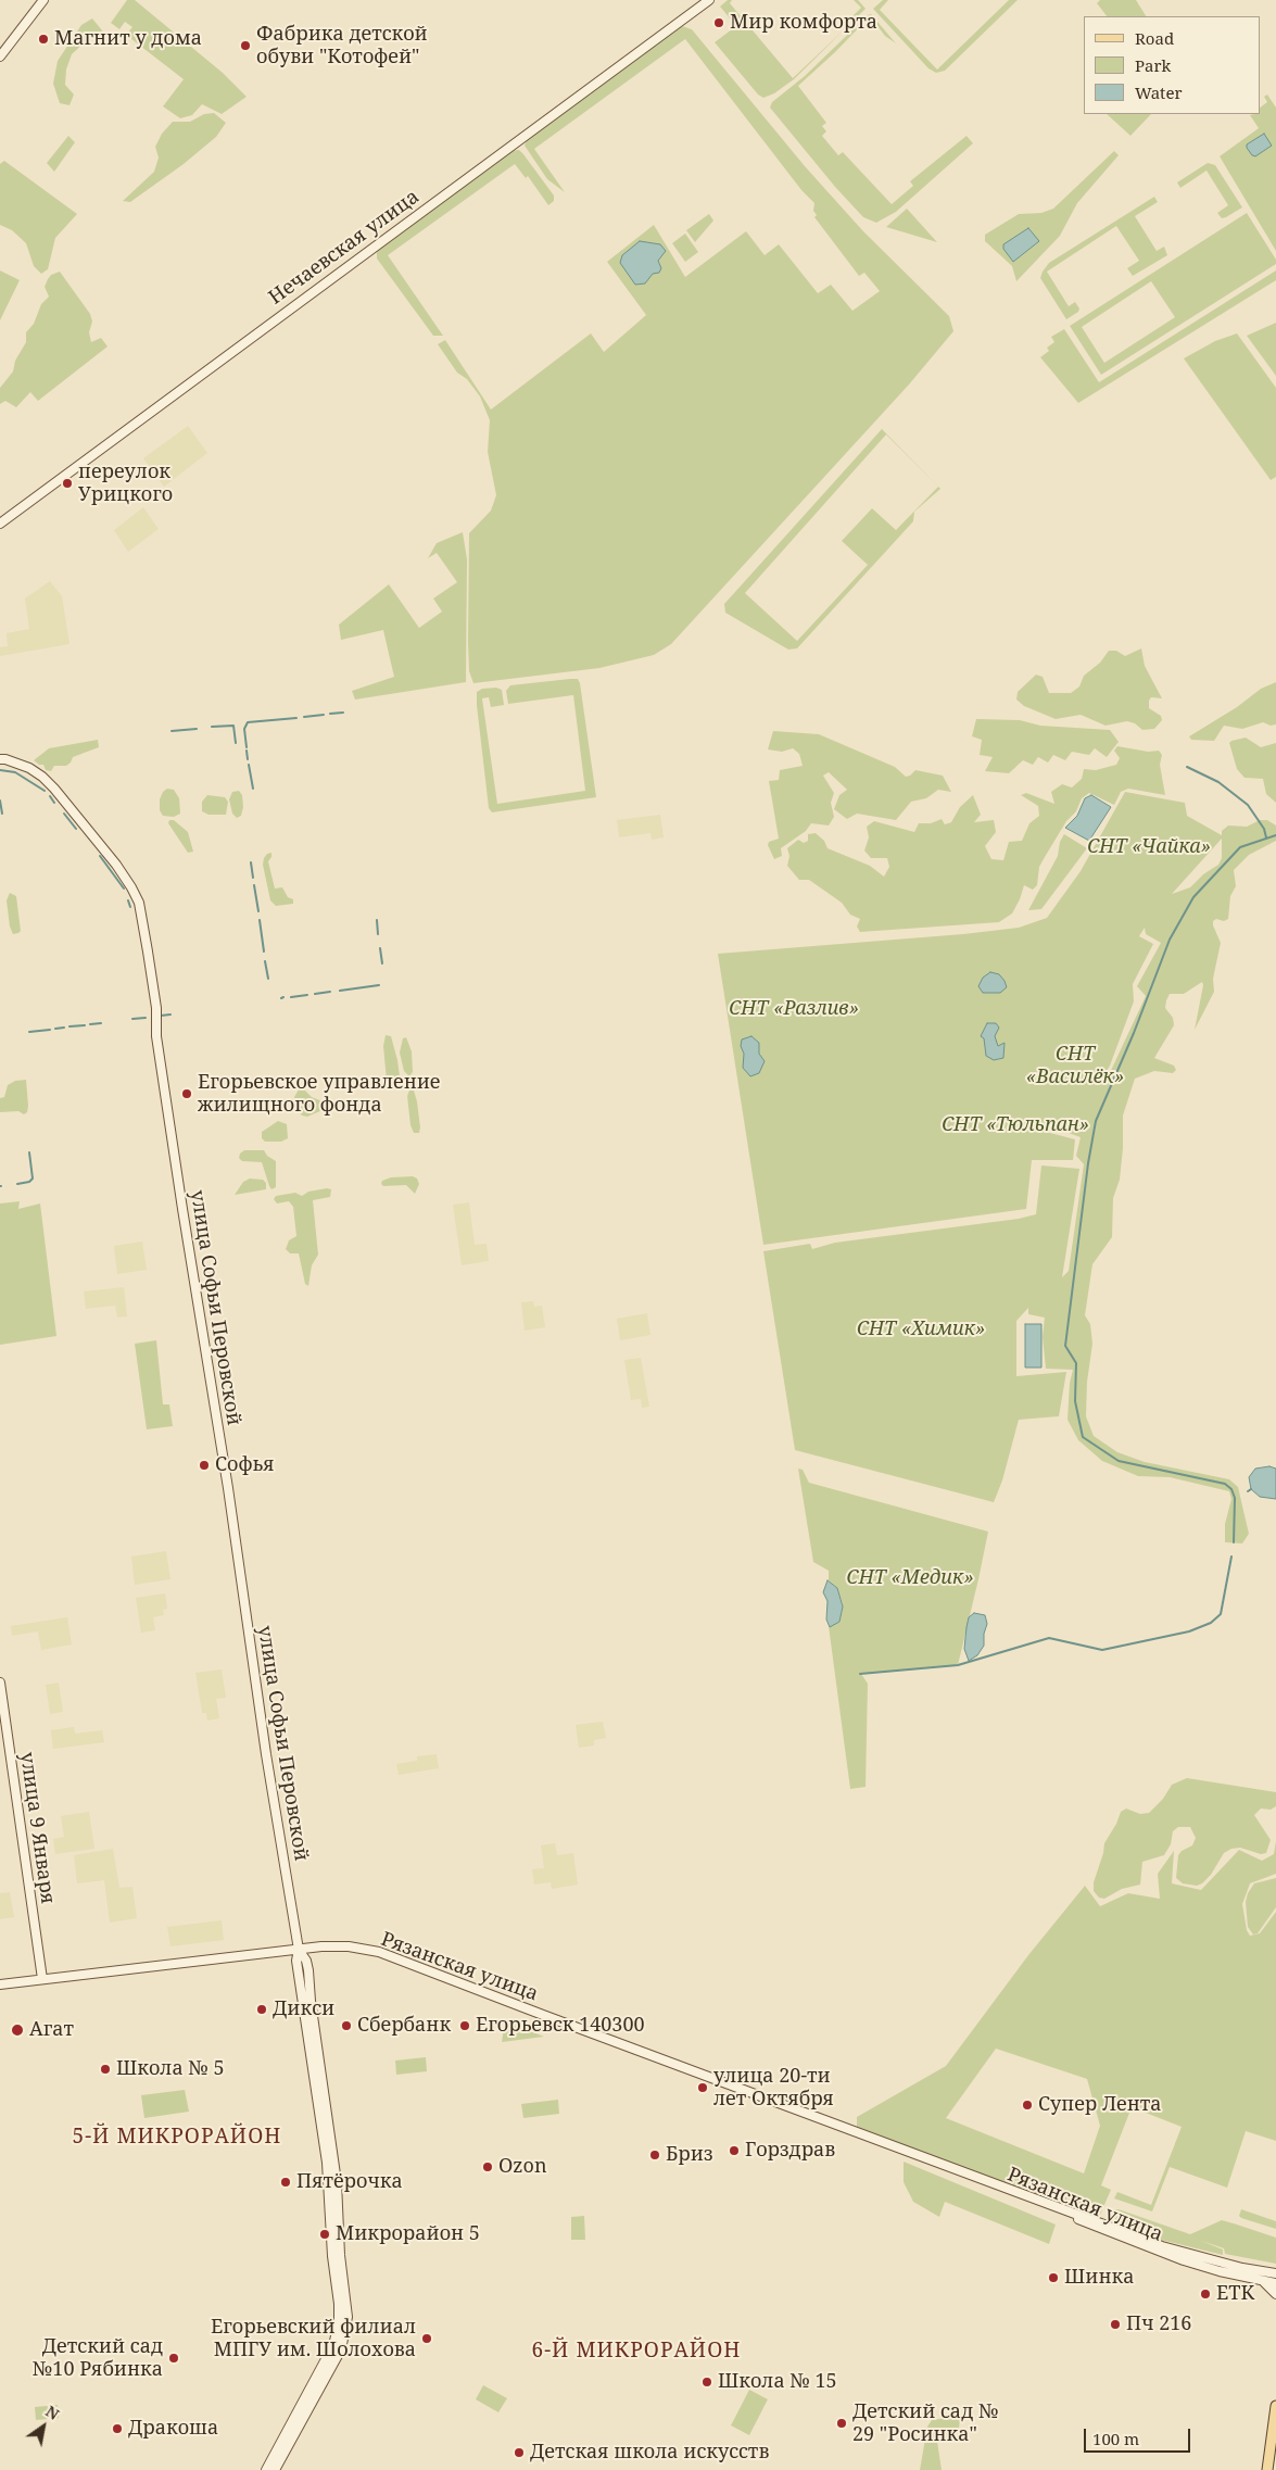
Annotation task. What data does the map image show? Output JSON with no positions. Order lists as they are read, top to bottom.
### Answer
{
  "streets": {
    "street": [
      "Нечаевская улица",
      "улица Софьи Перовской",
      "улица 9 Января",
      "Рязанская улица"
    ]
  },
  "crossings": [
    ["улица Софьи Перовской", "Рязанская улица"],
    ["улица 9 Января", "Рязанская улица"]
  ],
  "districts": ["5-Й МИКРОРАЙОН", "6-Й МИКРОРАЙОН"],
  "parks": [
    "СНТ «Чайка»",
    "СНТ «Разлив»",
    "СНТ «Василёк»",
    "СНТ «Тюльпан»",
    "СНТ «Химик»",
    "СНТ «Медик»"
  ],
  "places": [
    "Мир комфорта",
    "Магнит у дома",
    "Фабрика детской обуви \"Котофей\"",
    "переулок Урицкого",
    "Егорьевское управление жилищного фонда",
    "Софья",
    "Дикси",
    "Сбербанк",
    "Егорьевск 140300",
    "Агат",
    "Школа № 5",
    "улица 20-ти лет Октября",
    "Супер Лента",
    "Горздрав",
    "Бриз",
    "Ozon",
    "Пятёрочка",
    "Микрорайон 5",
    "Шинка",
    "ЕТК",
    "Пч 216",
    "Егорьевский филиал МПГУ им. Шолохова",
    "Детский сад №10 Рябинка",
    "Школа № 15",
    "Детский сад № 29 \"Росинка\"",
    "Дракоша",
    "Детская школа искусств"
  ],
  "legend": ["Road", "Park", "Water"],
  "scale_bar": "100 m",
  "north": "top right"
}
